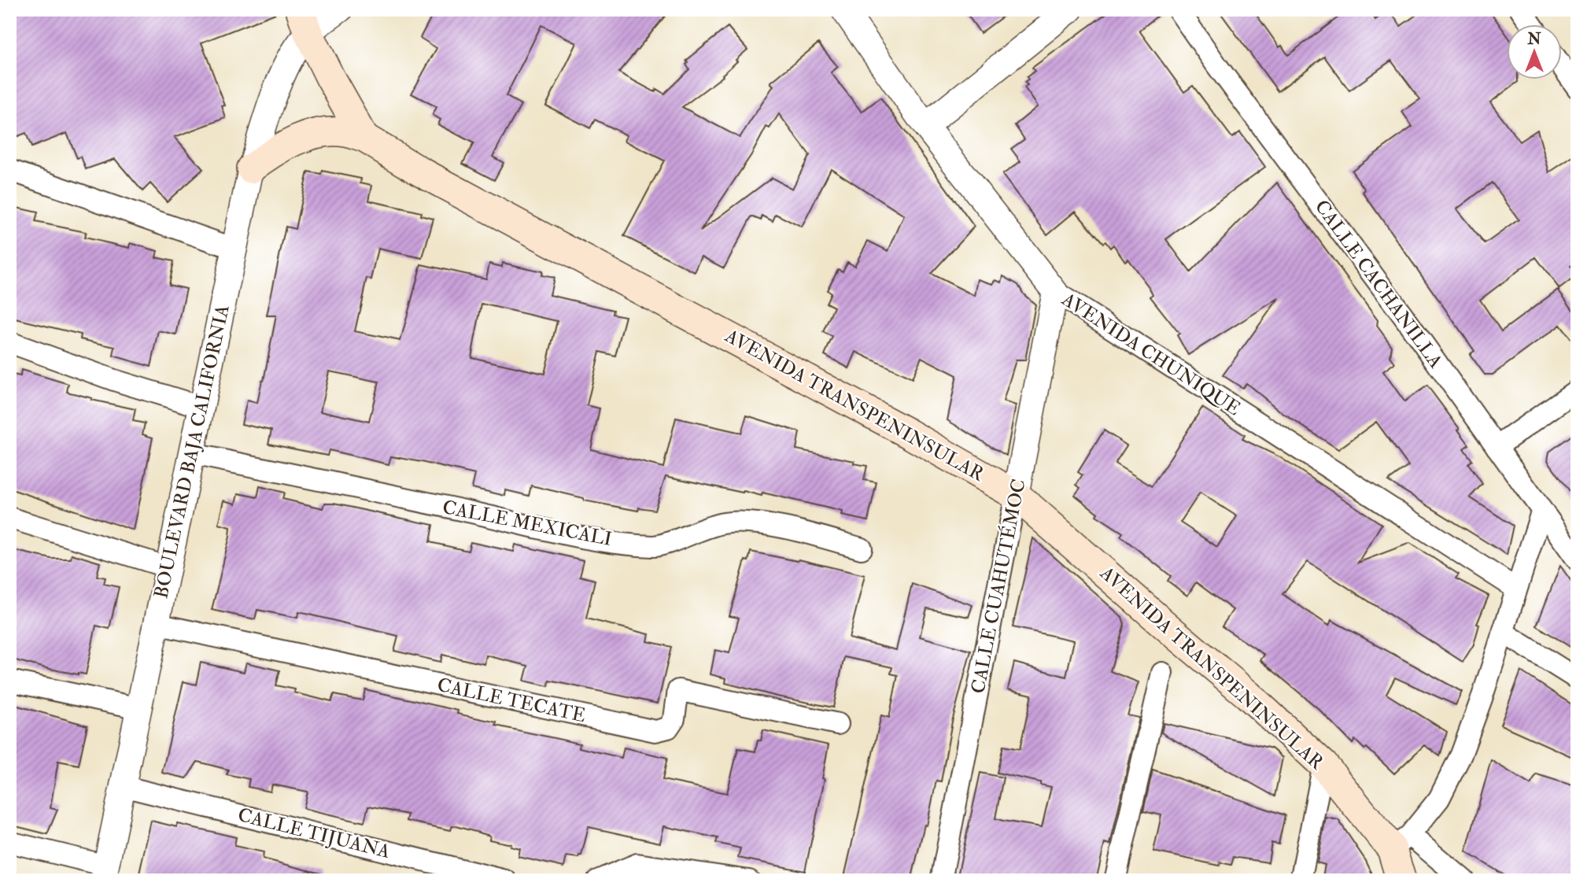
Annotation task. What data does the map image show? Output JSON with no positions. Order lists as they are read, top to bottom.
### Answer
{
  "streets": {
    "main road": ["AVENIDA TRANSPENINSULAR"],
    "street": [
      "CALLE CACHANILLA",
      "AVENIDA CHUNIQUE",
      "BOULEVARD BAJA CALIFORNIA",
      "CALLE MEXICALI",
      "CALLE CUAHUTÉMOC",
      "CALLE TECATE",
      "CALLE TIJUANA"
    ]
  },
  "crossings": [
    ["AVENIDA CHUNIQUE", "CALLE CUAHUTÉMOC"],
    ["AVENIDA TRANSPENINSULAR", "CALLE CUAHUTÉMOC"],
    ["BOULEVARD BAJA CALIFORNIA", "CALLE MEXICALI"],
    ["BOULEVARD BAJA CALIFORNIA", "CALLE TECATE"],
    ["BOULEVARD BAJA CALIFORNIA", "CALLE TIJUANA"]
  ],
  "north": "top"
}
